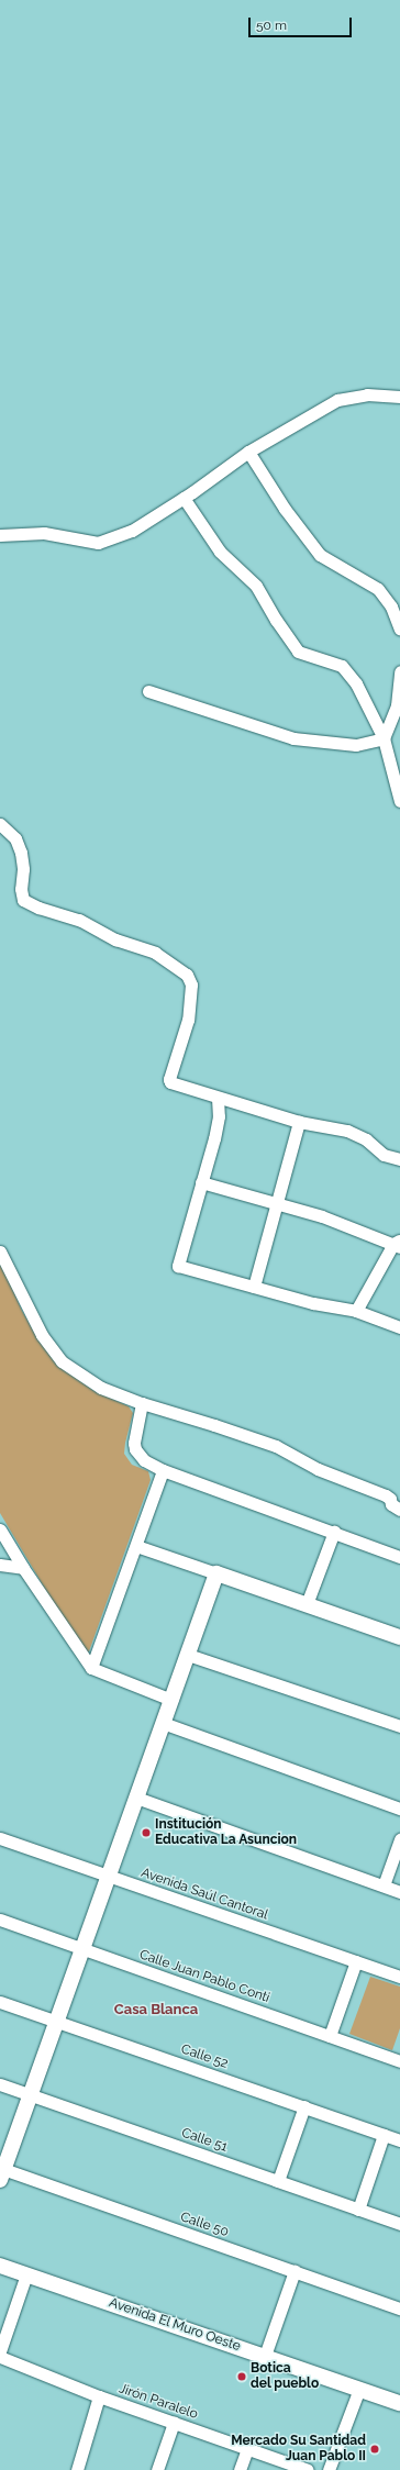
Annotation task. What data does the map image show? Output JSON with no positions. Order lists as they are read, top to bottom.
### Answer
{
  "streets": {
    "street": [
      "Avenida Saúl Cantoral",
      "Calle Juan Pablo Conti",
      "Calle 52",
      "Calle 51",
      "Calle 50",
      "Avenida El Muro Oeste",
      "Jirón Paralelo"
    ]
  },
  "districts": ["Casa Blanca"],
  "places": ["Institución Educativa La Asuncion", "Botica del pueblo", "Mercado Su Santidad Juan Pablo II"],
  "scale_bar": "50 m"
}
